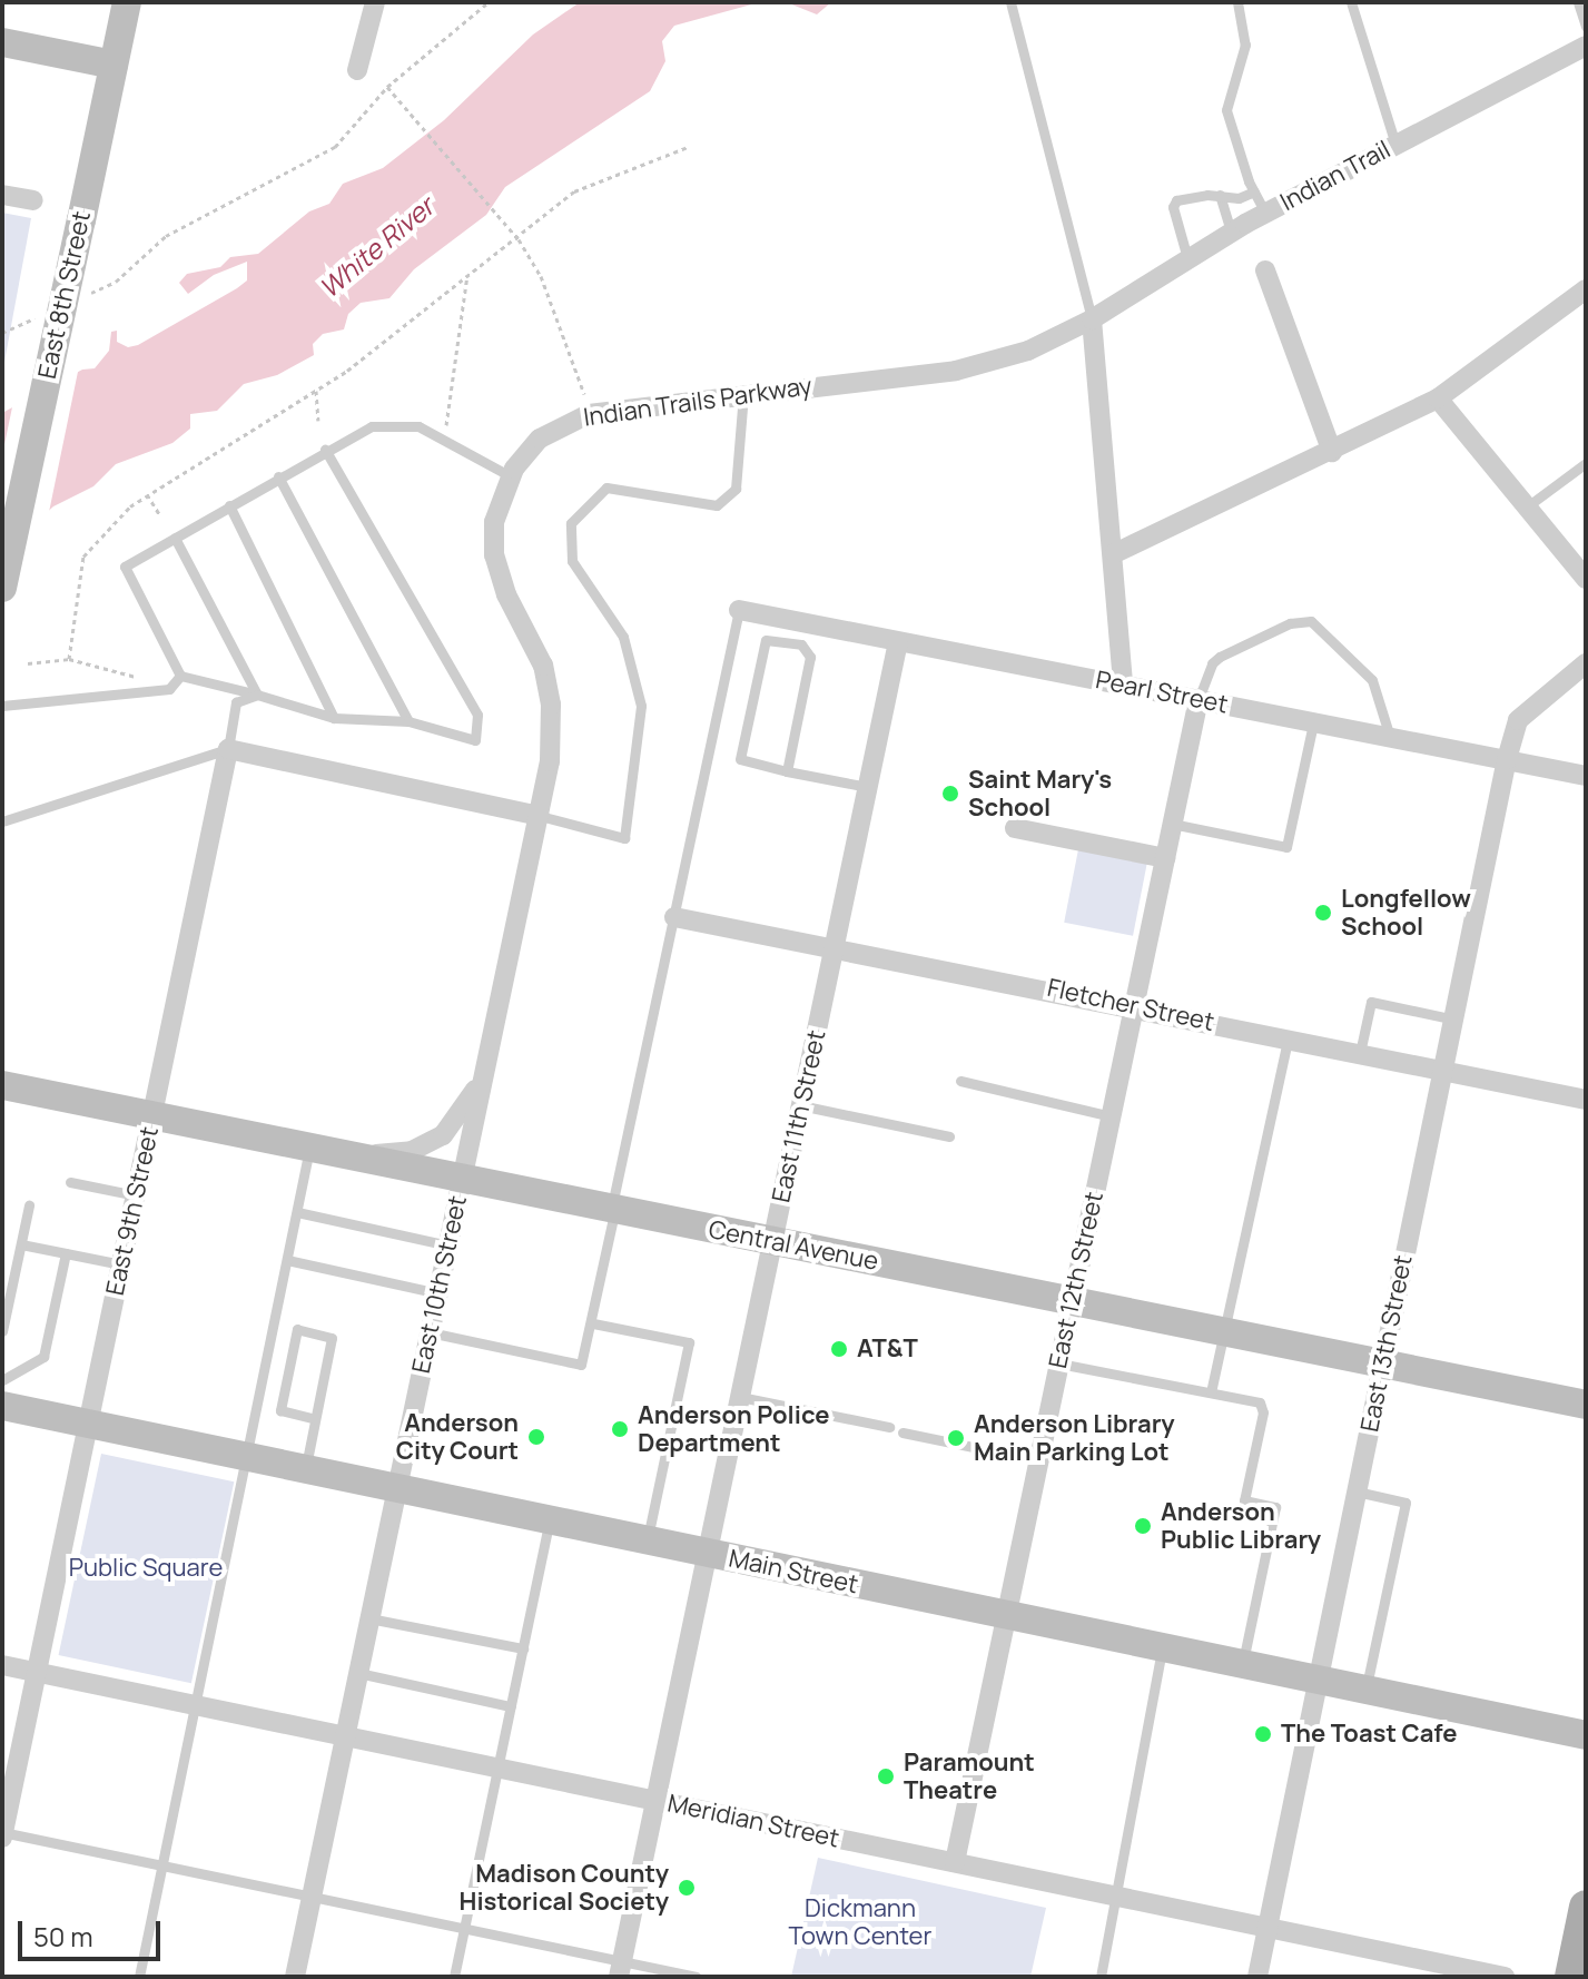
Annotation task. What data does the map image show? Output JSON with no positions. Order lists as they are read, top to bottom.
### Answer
{
  "streets": {
    "street": [
      "Indian Trail",
      "East 8th Street",
      "Indian Trails Parkway",
      "Pearl Street",
      "Fletcher Street",
      "East 11th Street",
      "East 9th Street",
      "Central Avenue",
      "East 12th Street",
      "East 10th Street",
      "East 13th Street",
      "Main Street",
      "Meridian Street"
    ]
  },
  "crossings": [
    ["Indian Trail", "Indian Trails Parkway"],
    ["Indian Trails Parkway", "East 10th Street"],
    ["Pearl Street", "East 11th Street"],
    ["Pearl Street", "East 12th Street"],
    ["Pearl Street", "East 13th Street"],
    ["Fletcher Street", "East 11th Street"],
    ["Fletcher Street", "East 12th Street"],
    ["Fletcher Street", "East 13th Street"],
    ["East 11th Street", "Central Avenue"],
    ["East 11th Street", "Main Street"],
    ["East 11th Street", "Meridian Street"],
    ["East 9th Street", "Central Avenue"],
    ["East 9th Street", "Main Street"],
    ["East 9th Street", "Meridian Street"],
    ["Central Avenue", "East 12th Street"],
    ["Central Avenue", "East 10th Street"],
    ["Central Avenue", "East 13th Street"],
    ["East 12th Street", "Main Street"],
    ["East 12th Street", "Meridian Street"],
    ["East 10th Street", "Main Street"],
    ["East 10th Street", "Meridian Street"],
    ["East 13th Street", "Main Street"],
    ["East 13th Street", "Meridian Street"]
  ],
  "water": ["White River"],
  "parks": ["Public Square", "Dickmann Town Center"],
  "places": [
    "Saint Mary's School",
    "Longfellow School",
    "AT&T",
    "Anderson Police Department",
    "Anderson City Court",
    "Anderson Library Main Parking Lot",
    "Anderson Public Library",
    "The Toast Cafe",
    "Paramount Theatre",
    "Madison County Historical Society"
  ],
  "scale_bar": "50 m"
}
